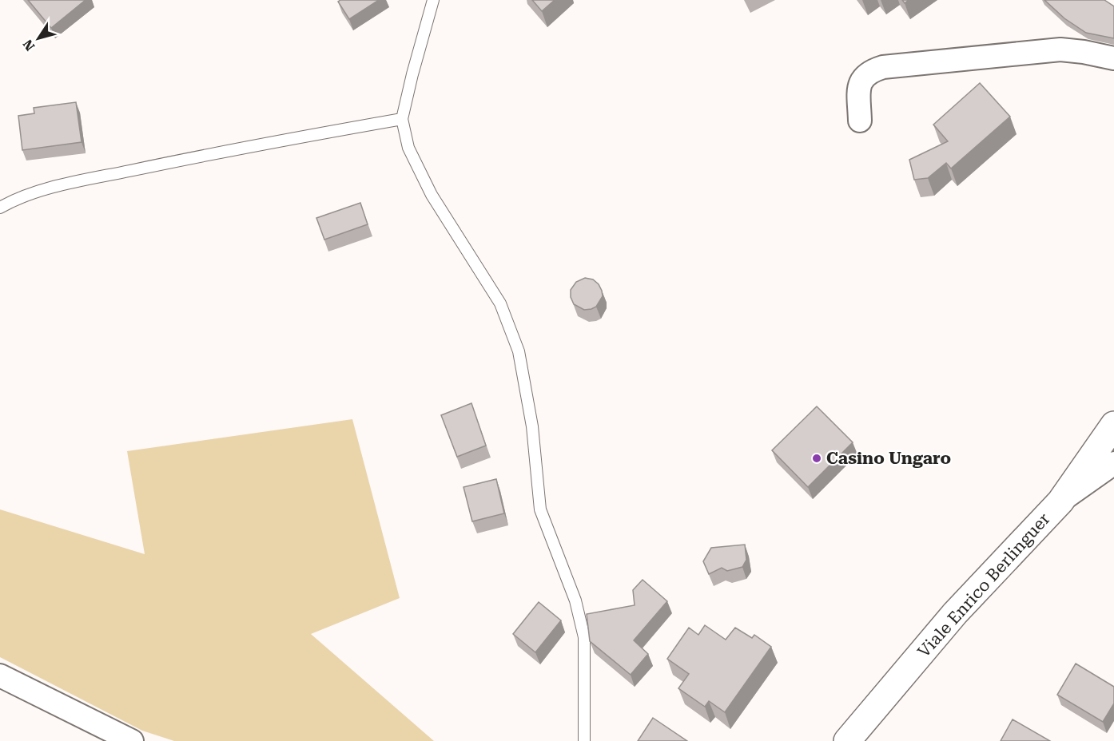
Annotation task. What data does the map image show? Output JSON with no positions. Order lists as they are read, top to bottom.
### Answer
{
  "streets": {
    "main road": ["Viale Enrico Berlinguer"]
  },
  "places": ["Casino Ungaro"],
  "north": "bottom left"
}
